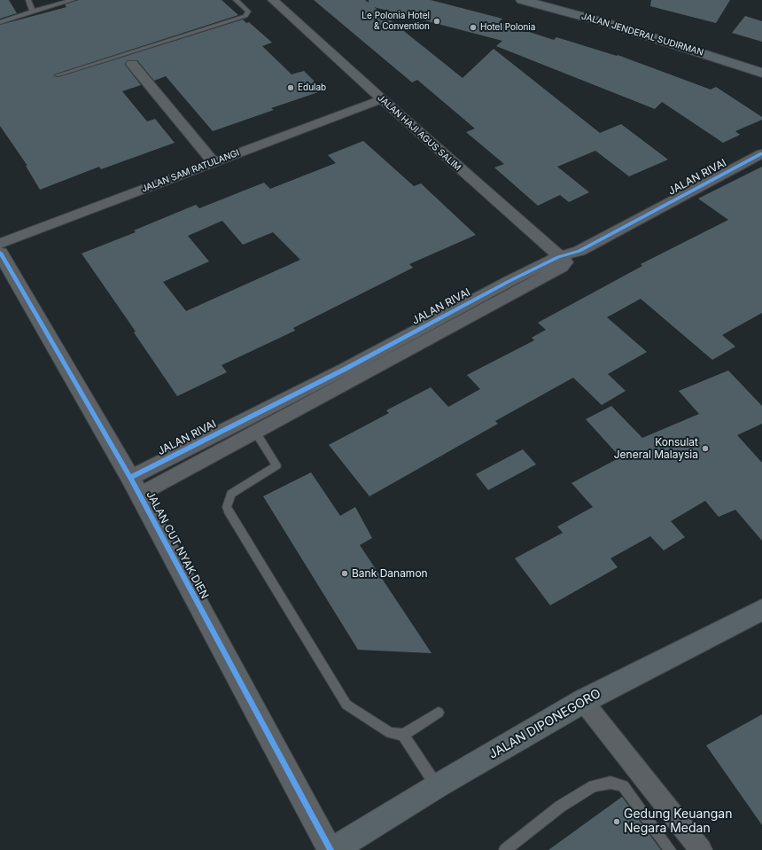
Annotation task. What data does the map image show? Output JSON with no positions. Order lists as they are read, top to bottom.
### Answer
{
  "streets": {
    "main road": ["JALAN JENDERAL SUDIRMAN", "JALAN DIPONEGORO"],
    "street": [
      "JALAN HAJI AGUS SALIM",
      "JALAN SAM RATULANGI",
      "JALAN RIVAI",
      "JALAN CUT NYAK DIEN"
    ]
  },
  "crossings": [
    ["JALAN HAJI AGUS SALIM", "JALAN SAM RATULANGI"],
    ["JALAN HAJI AGUS SALIM", "JALAN RIVAI"],
    ["JALAN RIVAI", "JALAN CUT NYAK DIEN"]
  ],
  "places": [
    "Le Polonia Hotel & Convention",
    "Hotel Polonia",
    "Edulab",
    "Konsulat Jeneral Malaysia",
    "Bank Danamon",
    "Gedung Keuangan Negara Medan"
  ]
}
